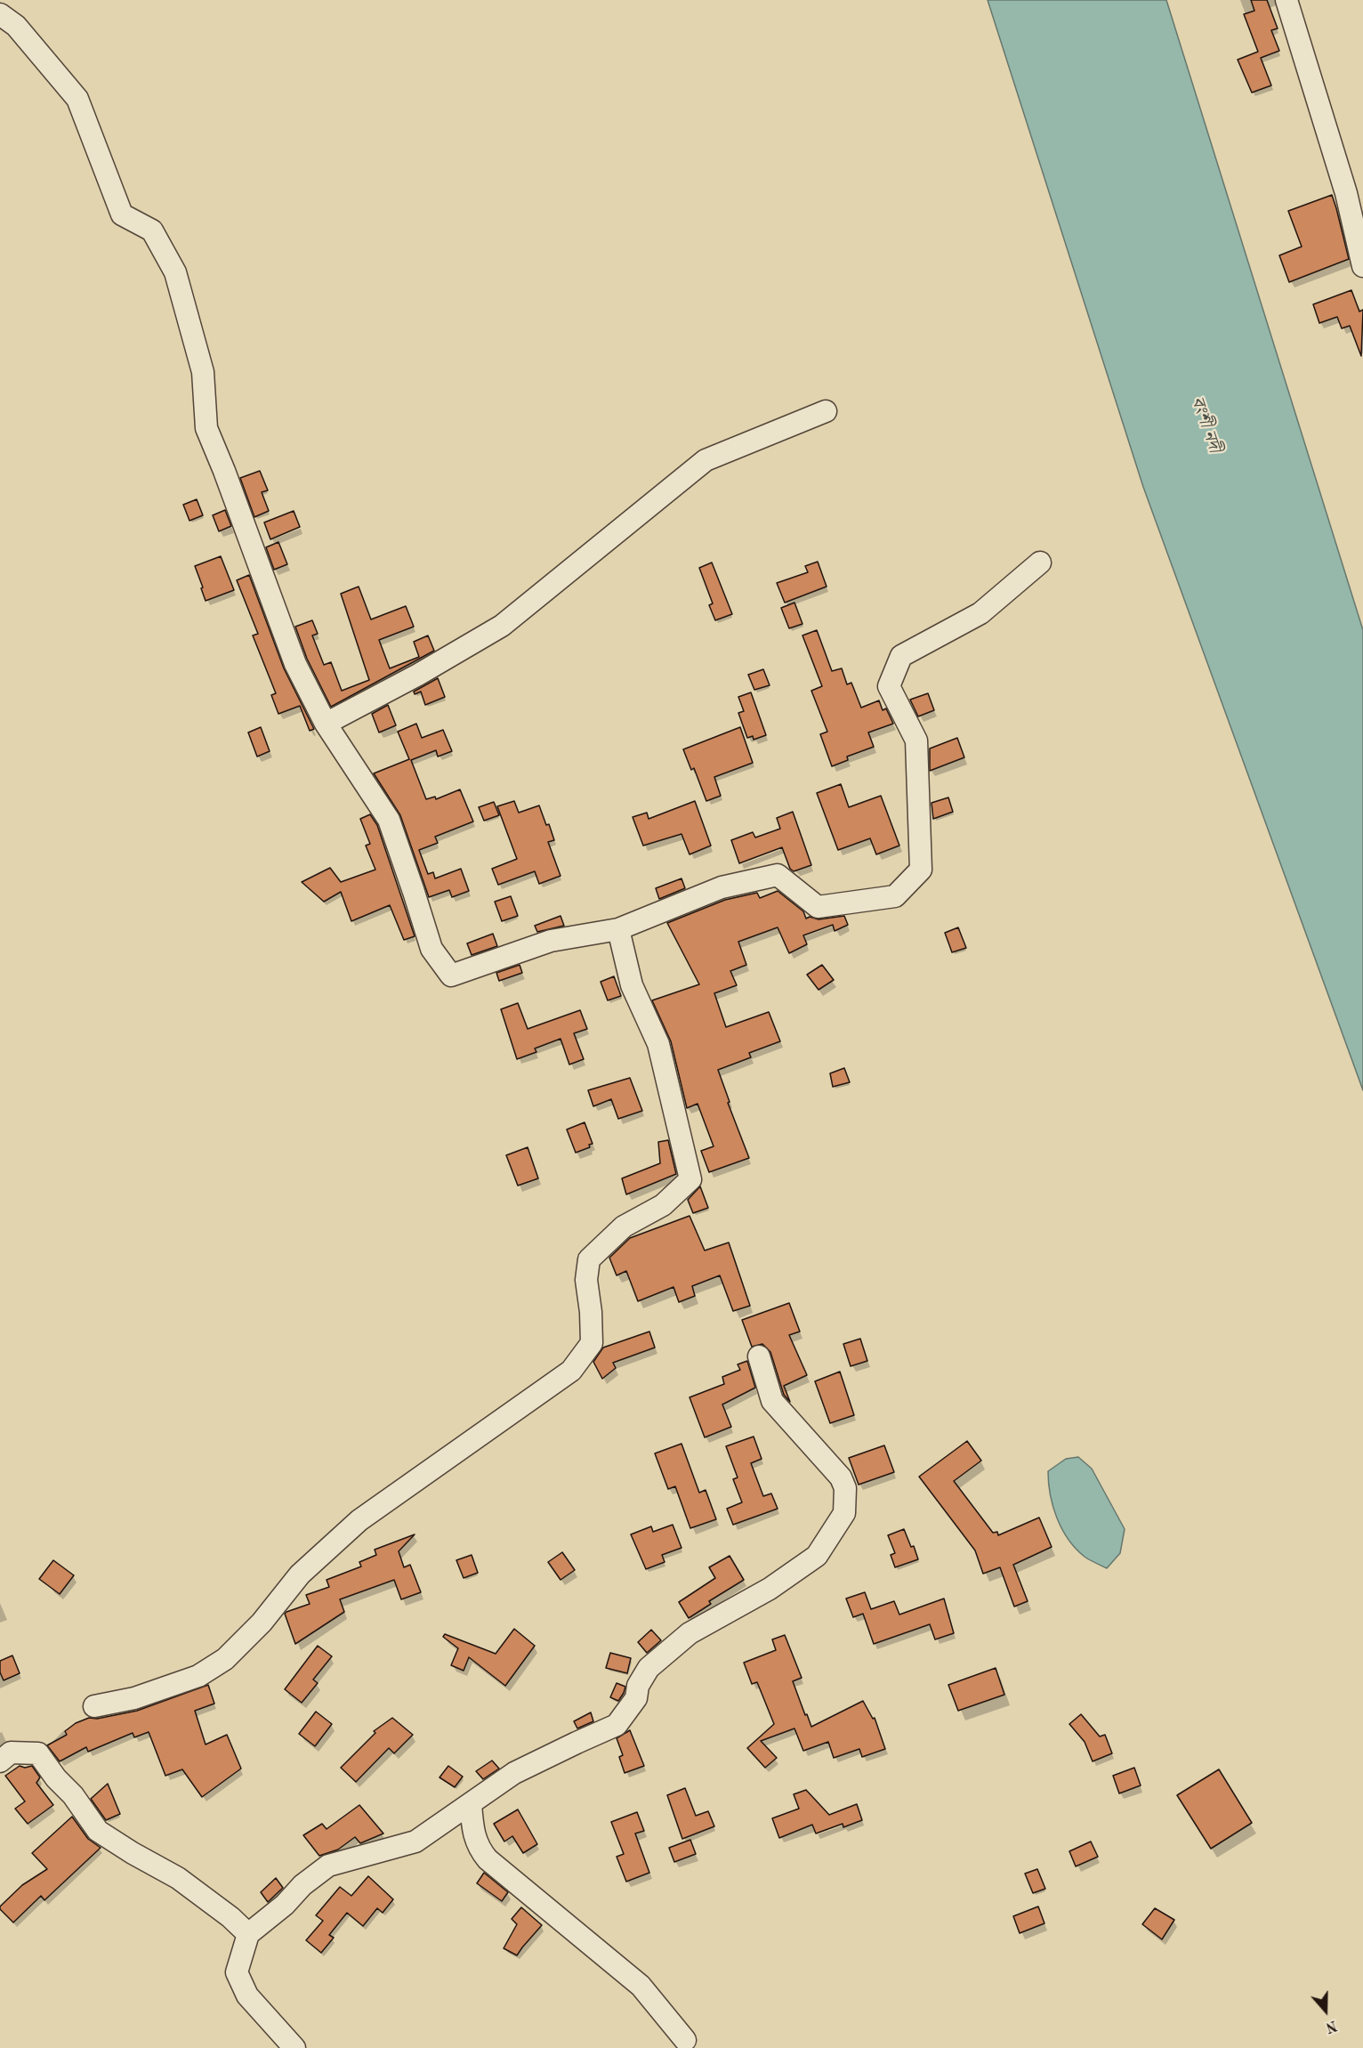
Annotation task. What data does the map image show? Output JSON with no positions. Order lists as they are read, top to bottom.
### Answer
{
  "water": ["বংশী নদী"],
  "north": "bottom"
}
